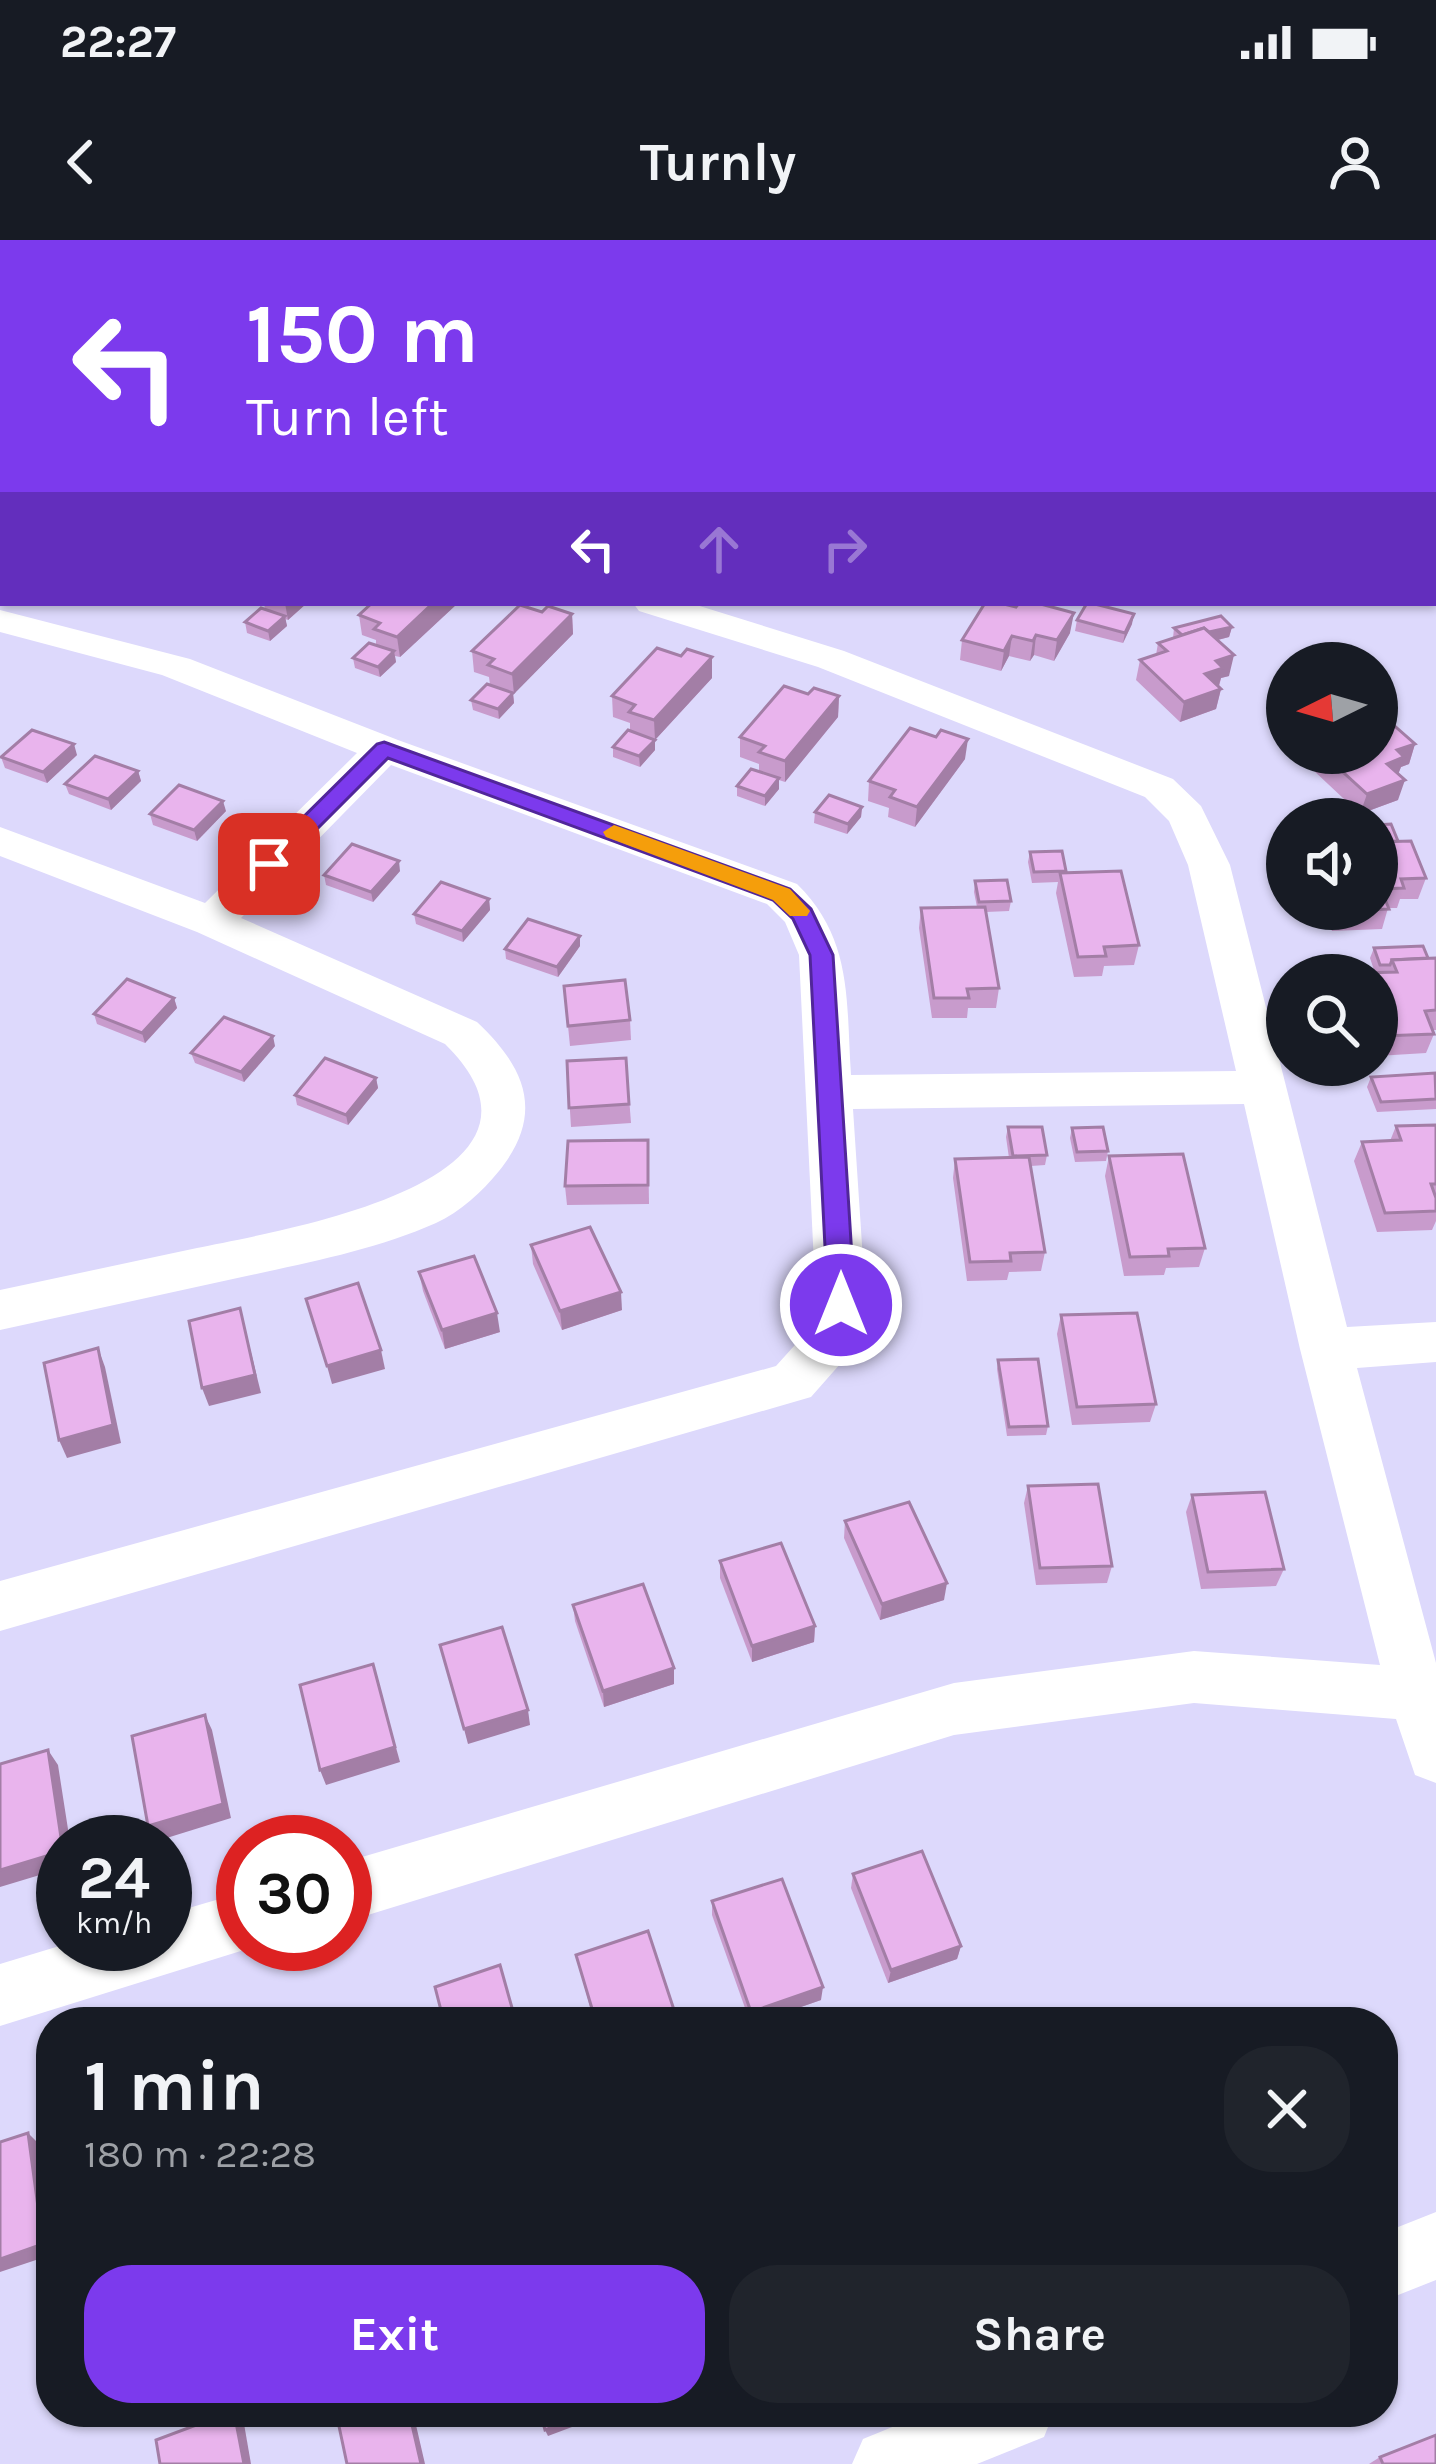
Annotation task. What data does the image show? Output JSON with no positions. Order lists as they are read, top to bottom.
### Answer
{
  "north": "left",
  "page": {
    "status": "22:27",
    "header": "Turnly",
    "turn": ["150 m", "Turn left"],
    "speed": "24 km/h",
    "limit": "30",
    "heading": ["1 min", "180 m · 22:28"],
    "buttons": ["Exit", "Share"]
  }
}
